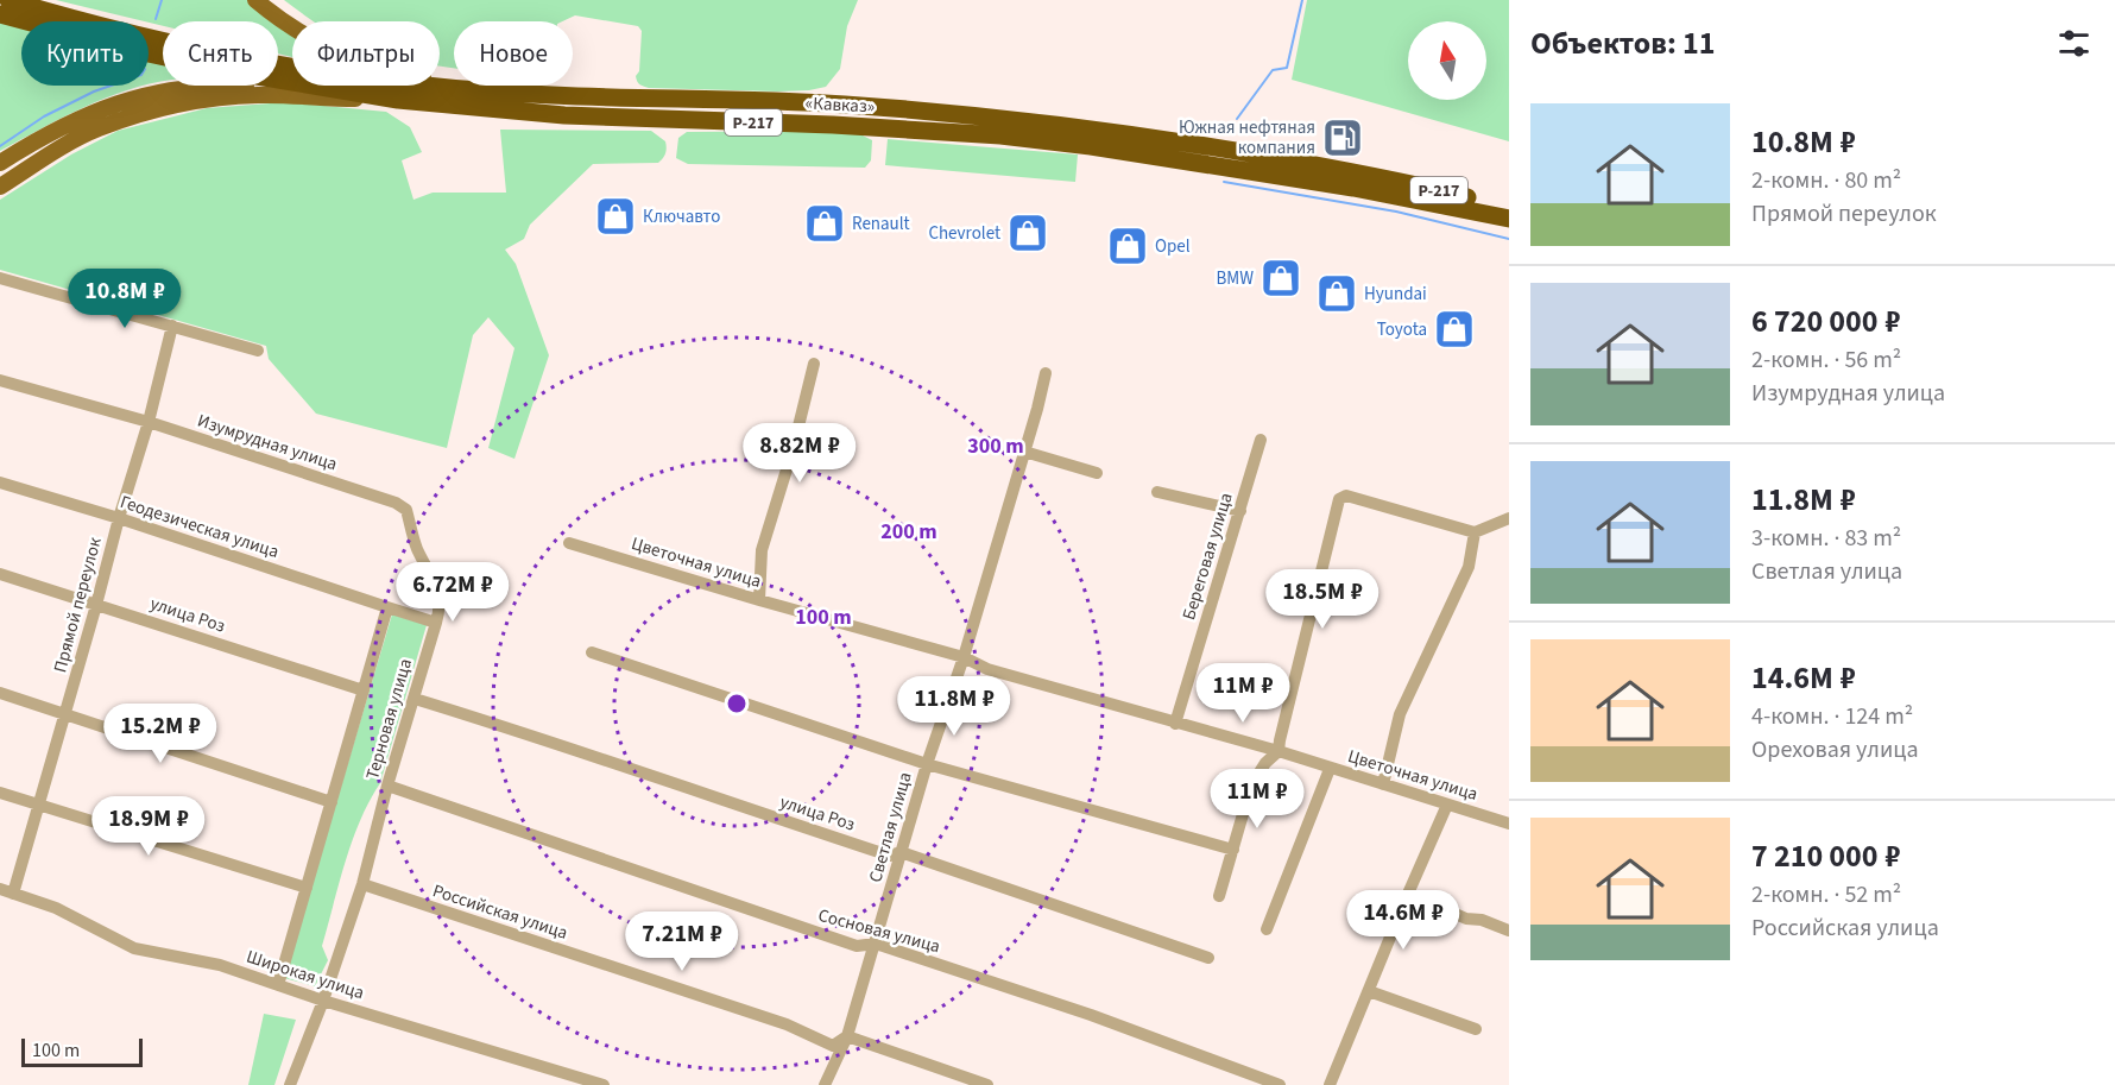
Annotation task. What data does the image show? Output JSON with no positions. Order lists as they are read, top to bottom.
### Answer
{
  "streets": {
    "highway": ["«Кавказ»", "Р-217"],
    "street": [
      "Изумрудная улица",
      "Геодезическая улица",
      "Береговая улица",
      "Цветочная улица",
      "Прямой переулок",
      "улица Роз",
      "Терновая улица",
      "Светлая улица",
      "Российская улица",
      "Сосновая улица",
      "Широкая улица"
    ]
  },
  "crossings": [
    ["Изумрудная улица", "Прямой переулок"],
    ["Изумрудная улица", "Терновая улица"],
    ["Геодезическая улица", "Прямой переулок"],
    ["Геодезическая улица", "Терновая улица"],
    ["Береговая улица", "Цветочная улица"],
    ["Цветочная улица", "Светлая улица"],
    ["Прямой переулок", "улица Роз"],
    ["Прямой переулок", "Широкая улица"],
    ["улица Роз", "Терновая улица"],
    ["улица Роз", "Светлая улица"],
    ["Терновая улица", "Российская улица"],
    ["Терновая улица", "Сосновая улица"],
    ["Терновая улица", "Широкая улица"],
    ["Светлая улица", "Российская улица"],
    ["Светлая улица", "Сосновая улица"]
  ],
  "places": {
    "fuel station": ["Южная нефтяная компания"],
    "shop": [
      "Ключавто",
      "Renault",
      "Chevrolet",
      "Opel",
      "BMW",
      "Hyundai",
      "Toyota"
    ]
  },
  "scale_bar": "100 m",
  "north": "top",
  "page": {
    "heading": "Объектов: 11",
    "chip": [
      "Купить",
      "Снять",
      "Фильтры",
      "Новое"
    ],
    "list": [
      {
        "name": "10.8M ₽",
        "note": "2-комн. · 80 m² · Прямой переулок"
      },
      {
        "name": "6 720 000 ₽",
        "note": "2-комн. · 56 m² · Изумрудная улица"
      },
      {
        "name": "11.8M ₽",
        "note": "3-комн. · 83 m² · Светлая улица"
      },
      {
        "name": "14.6M ₽",
        "note": "4-комн. · 124 m² · Ореховая улица"
      },
      {
        "name": "7 210 000 ₽",
        "note": "2-комн. · 52 m² · Российская улица"
      }
    ],
    "price": [
      "10.8M ₽",
      "8.82M ₽",
      "6.72M ₽",
      "18.5M ₽",
      "11M ₽",
      "11.8M ₽",
      "15.2M ₽",
      "11M ₽",
      "18.9M ₽",
      "14.6M ₽",
      "7.21M ₽"
    ],
    "scale": "100 m"
  },
  "rings": ["300 m", "200 m", "100 m"]
}
